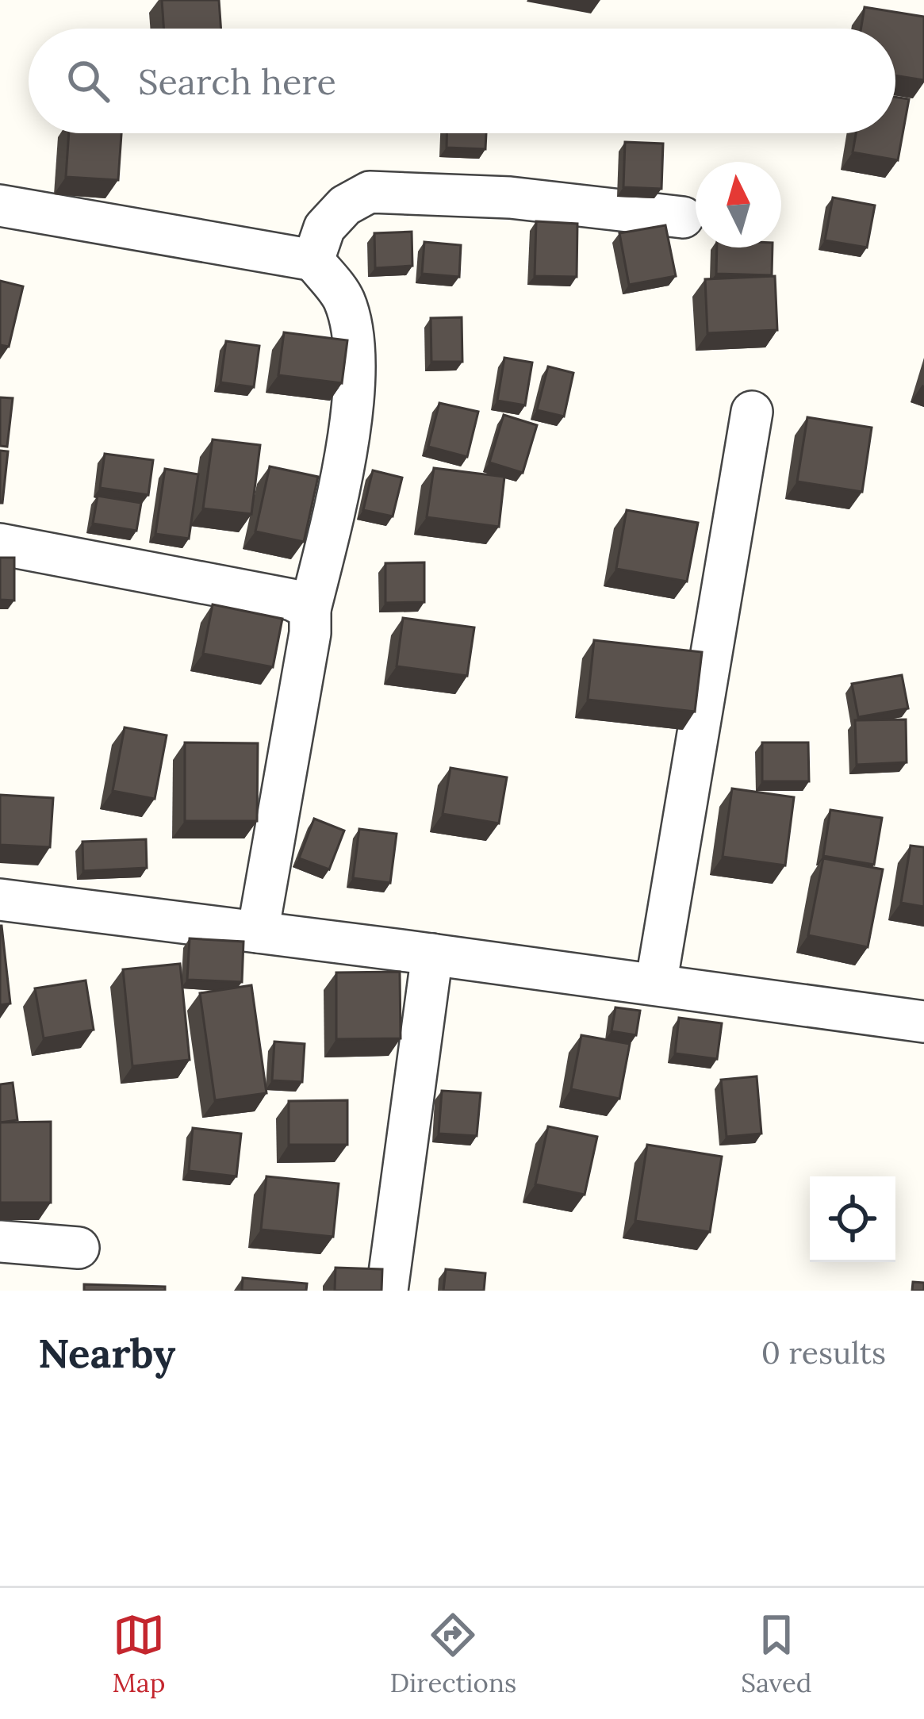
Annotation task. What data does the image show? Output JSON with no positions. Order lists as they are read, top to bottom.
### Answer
{
  "north": "top",
  "page": {
    "search": "Search here",
    "heading": ["Nearby", "0 results"],
    "nav": ["Map", "Directions", "Saved"]
  }
}
